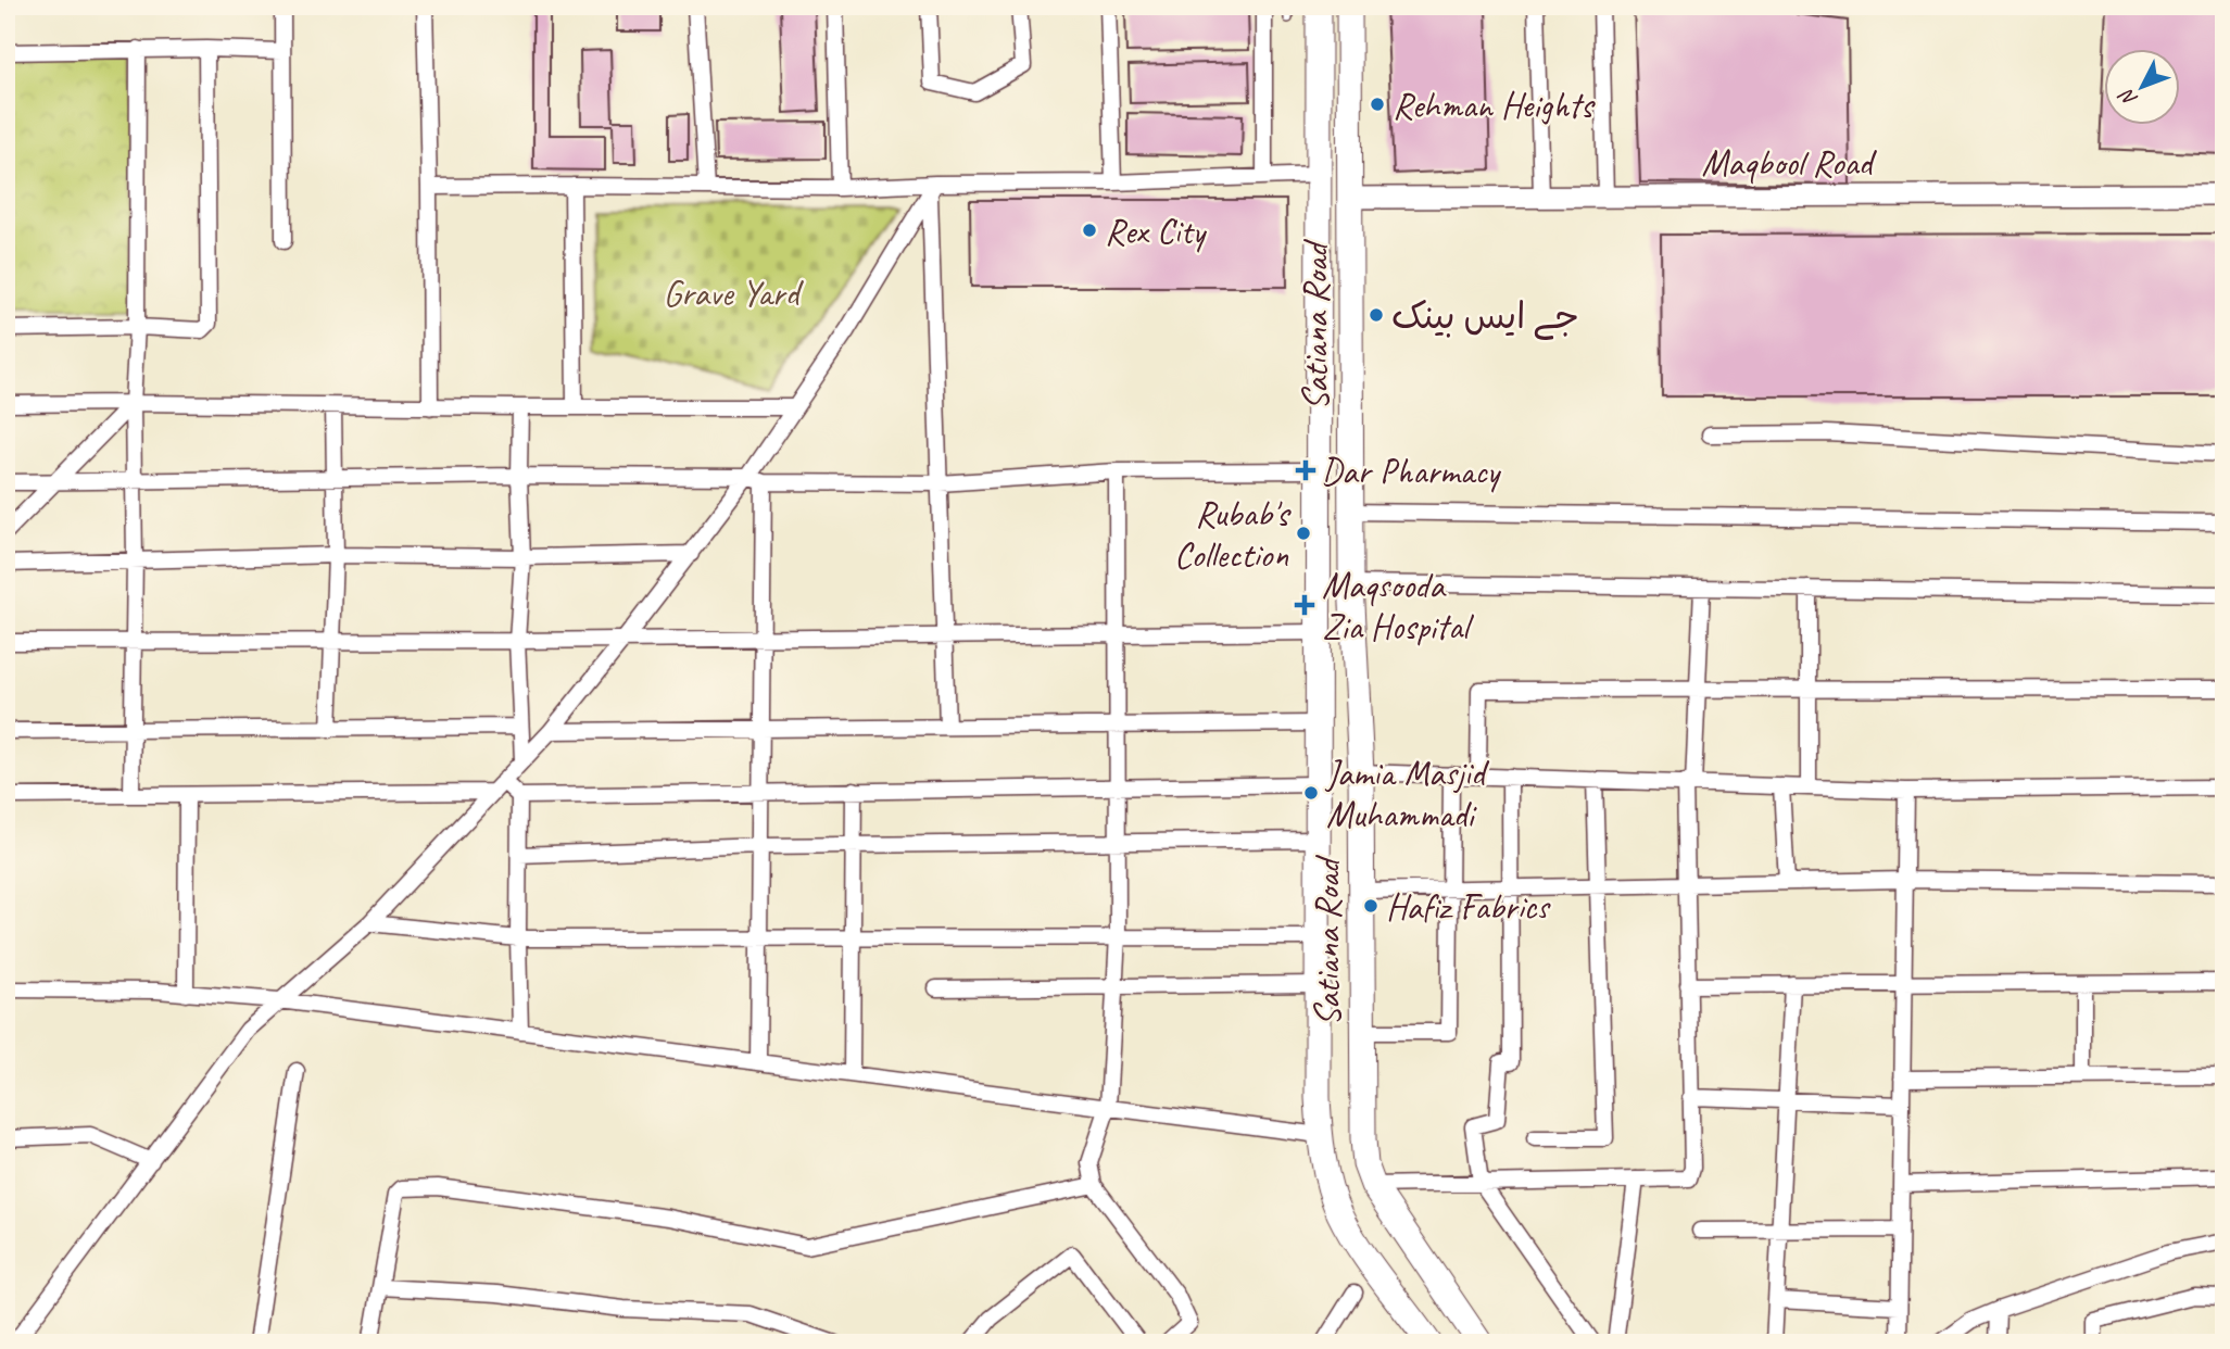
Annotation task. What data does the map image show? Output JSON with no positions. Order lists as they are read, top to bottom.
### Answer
{
  "streets": {
    "main road": ["Satiana Road"],
    "street": ["Maqbool Road"]
  },
  "crossings": [
    ["Maqbool Road", "Satiana Road"]
  ],
  "parks": ["Grave Yard"],
  "places": {
    "other": [
      "Rehman Heights",
      "Rex City",
      "جے ایس بینک",
      "Rubab's Collection",
      "Jamia Masjid Muhammadi",
      "Hafiz Fabrics"
    ],
    "health": ["Dar Pharmacy", "Maqsooda Zia Hospital"]
  },
  "north": "bottom left"
}
